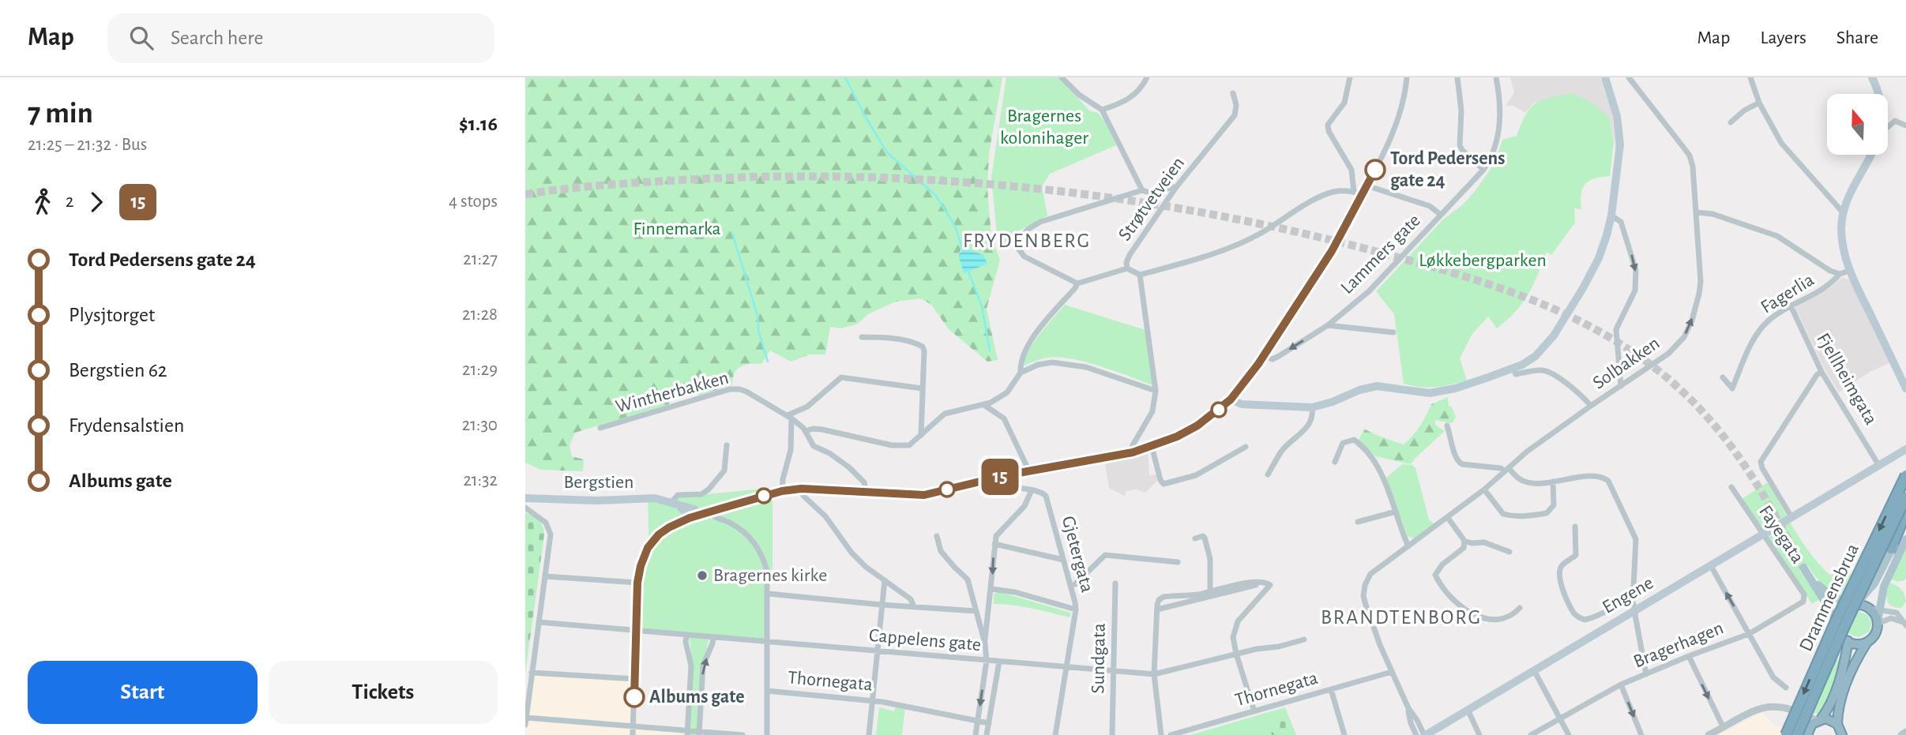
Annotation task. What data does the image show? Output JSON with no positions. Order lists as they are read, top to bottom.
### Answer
{
  "streets": {
    "highway": ["Drammensbrua"],
    "main road": ["Bergstien", "Engene"],
    "street": [
      "Strøtvetveien",
      "Lammers gate",
      "Fagerlia",
      "Solbakken",
      "Fjellheimgata",
      "Wintherbakken",
      "Fayegata",
      "Gjetergata",
      "Cappelens gate",
      "Bragerhagen",
      "Sundgata",
      "Thornegata"
    ]
  },
  "crossings": [
    ["Fagerlia", "Fjellheimgata"],
    ["Solbakken", "Thornegata"],
    ["Fjellheimgata", "Engene"],
    ["Fayegata", "Engene"],
    ["Fayegata", "Bragerhagen"],
    ["Gjetergata", "Cappelens gate"],
    ["Cappelens gate", "Sundgata"]
  ],
  "districts": ["FRYDENBERG", "BRANDTENBORG"],
  "parks": ["Bragernes kolonihager", "Finnemarka", "Løkkebergparken"],
  "places": ["Tord Pedersens gate 24", "Bragernes kirke", "Albums gate"],
  "lines": ["bus line 15"],
  "north": "top",
  "page": {
    "header": "Map",
    "search": "Search here",
    "nav": ["Map", "Layers", "Share"],
    "heading": ["7 min", "21:25 – 21:32 · Bus", "$1.16"],
    "on_map": "15",
    "legs": ["2", "15", "4 stops"],
    "list": [
      {
        "name": "Tord Pedersens gate 24",
        "value": "21:27"
      },
      {
        "name": "Plysjtorget",
        "value": "21:28"
      },
      {
        "name": "Bergstien 62",
        "value": "21:29"
      },
      {
        "name": "Frydensalstien",
        "value": "21:30"
      },
      {
        "name": "Albums gate",
        "value": "21:32"
      }
    ],
    "buttons": ["Start", "Tickets"]
  }
}
